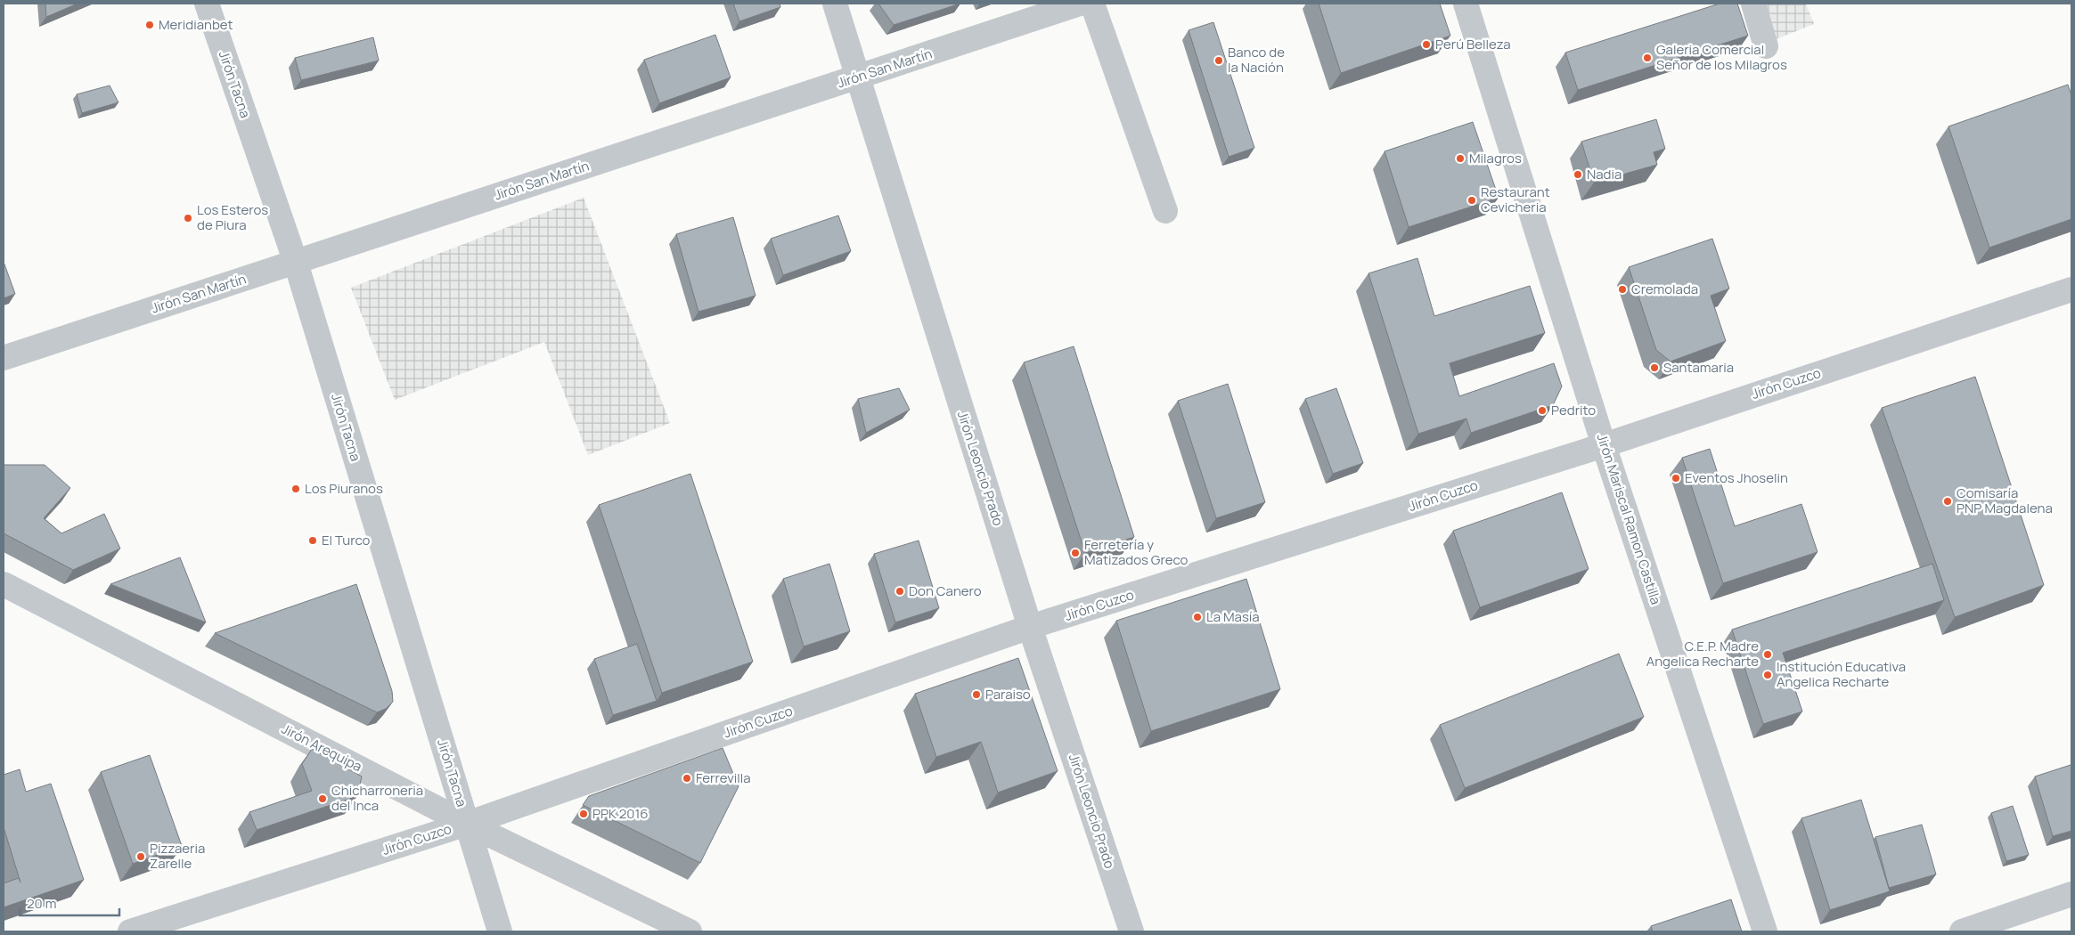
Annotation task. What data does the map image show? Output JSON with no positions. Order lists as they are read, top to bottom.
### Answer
{
  "streets": {
    "street": [
      "Jirón San Martín",
      "Jirón Tacna",
      "Jirón Cuzco",
      "Jirón Leoncio Prado",
      "Jirón Mariscal Ramon Castilla",
      "Jirón Arequipa"
    ]
  },
  "crossings": [
    ["Jirón San Martín", "Jirón Tacna"],
    ["Jirón San Martín", "Jirón Leoncio Prado"],
    ["Jirón Tacna", "Jirón Cuzco"],
    ["Jirón Tacna", "Jirón Arequipa"],
    ["Jirón Cuzco", "Jirón Leoncio Prado"],
    ["Jirón Cuzco", "Jirón Mariscal Ramon Castilla"],
    ["Jirón Cuzco", "Jirón Arequipa"]
  ],
  "places": [
    "Meridianbet",
    "Perú Belleza",
    "Galeria Comercial Señor de los Milagros",
    "Banco de la Nación",
    "Milagros",
    "Nadia",
    "Restaurant Cevicheria",
    "Los Esteros de Piura",
    "Cremolada",
    "Santamaria",
    "Pedrito",
    "Eventos Jhoselin",
    "Los Piuranos",
    "Comisaría PNP Magdalena",
    "El Turco",
    "Ferretería y Matizados Greco",
    "Don Canero",
    "La Masía",
    "C.E.P. Madre Angelica Recharte",
    "Institución Educativa Angelica Recharte",
    "Paraiso",
    "Ferrevilla",
    "Chicharroneria del Inca",
    "PPK 2016",
    "Pizzaeria Zarelle"
  ],
  "scale_bar": "20 m"
}
